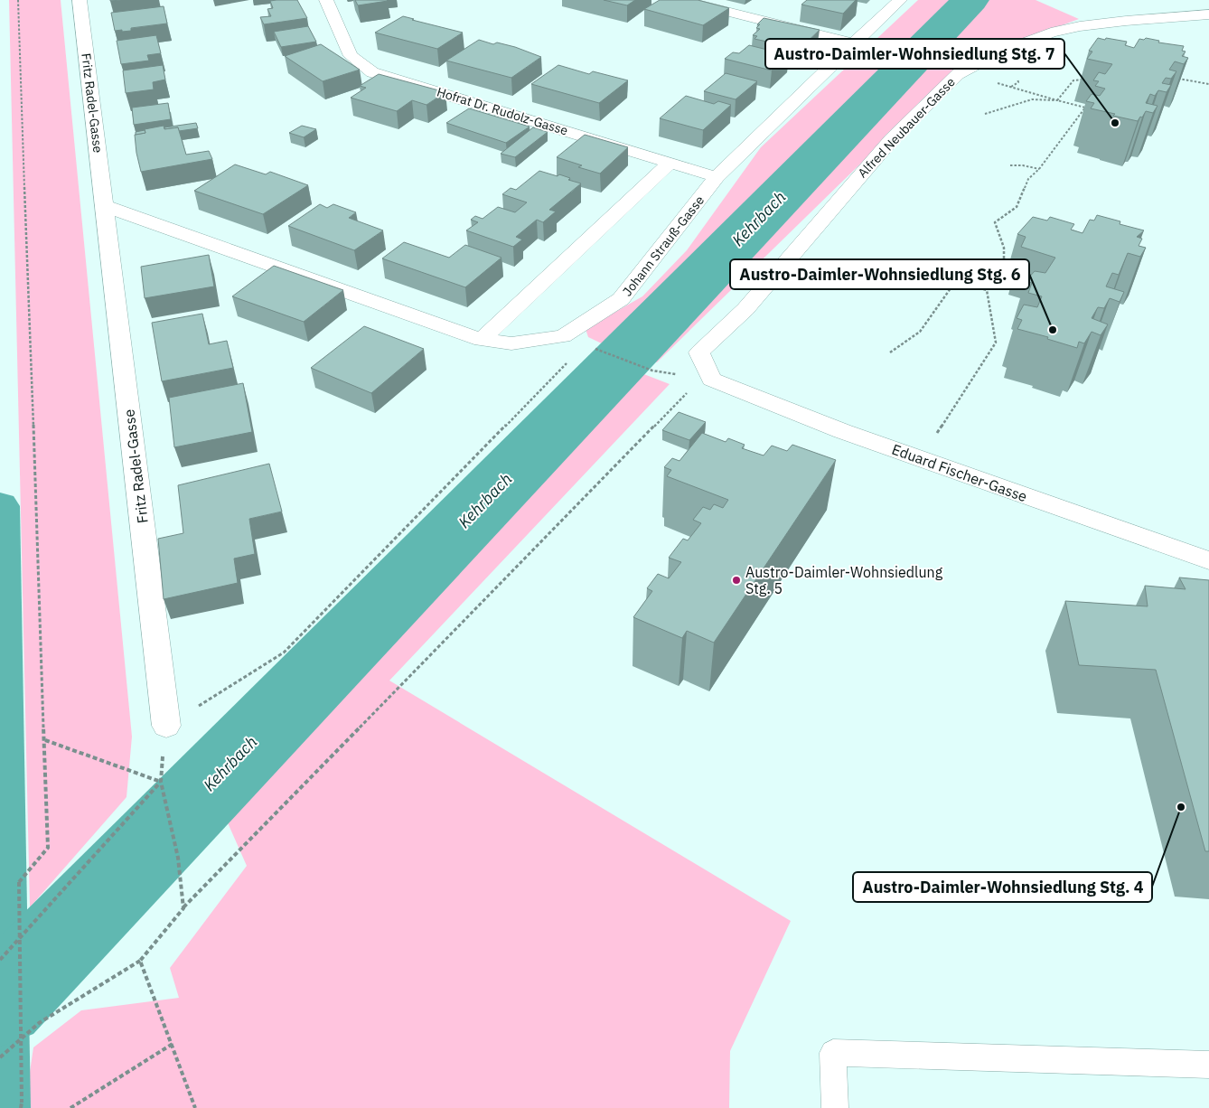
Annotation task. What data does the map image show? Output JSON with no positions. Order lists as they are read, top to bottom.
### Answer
{
  "streets": {
    "street": [
      "Fritz Radel-Gasse",
      "Hofrat Dr. Rudolz-Gasse",
      "Alfred Neubauer-Gasse",
      "Johann Strauß-Gasse",
      "Eduard Fischer-Gasse"
    ]
  },
  "crossings": [
    ["Hofrat Dr. Rudolz-Gasse", "Johann Strauß-Gasse"],
    ["Alfred Neubauer-Gasse", "Eduard Fischer-Gasse"]
  ],
  "water": ["Kehrbach"],
  "places": [
    "Austro-Daimler-Wohnsiedlung Stg. 7",
    "Austro-Daimler-Wohnsiedlung Stg. 6",
    "Austro-Daimler-Wohnsiedlung Stg. 5",
    "Austro-Daimler-Wohnsiedlung Stg. 4"
  ]
}
